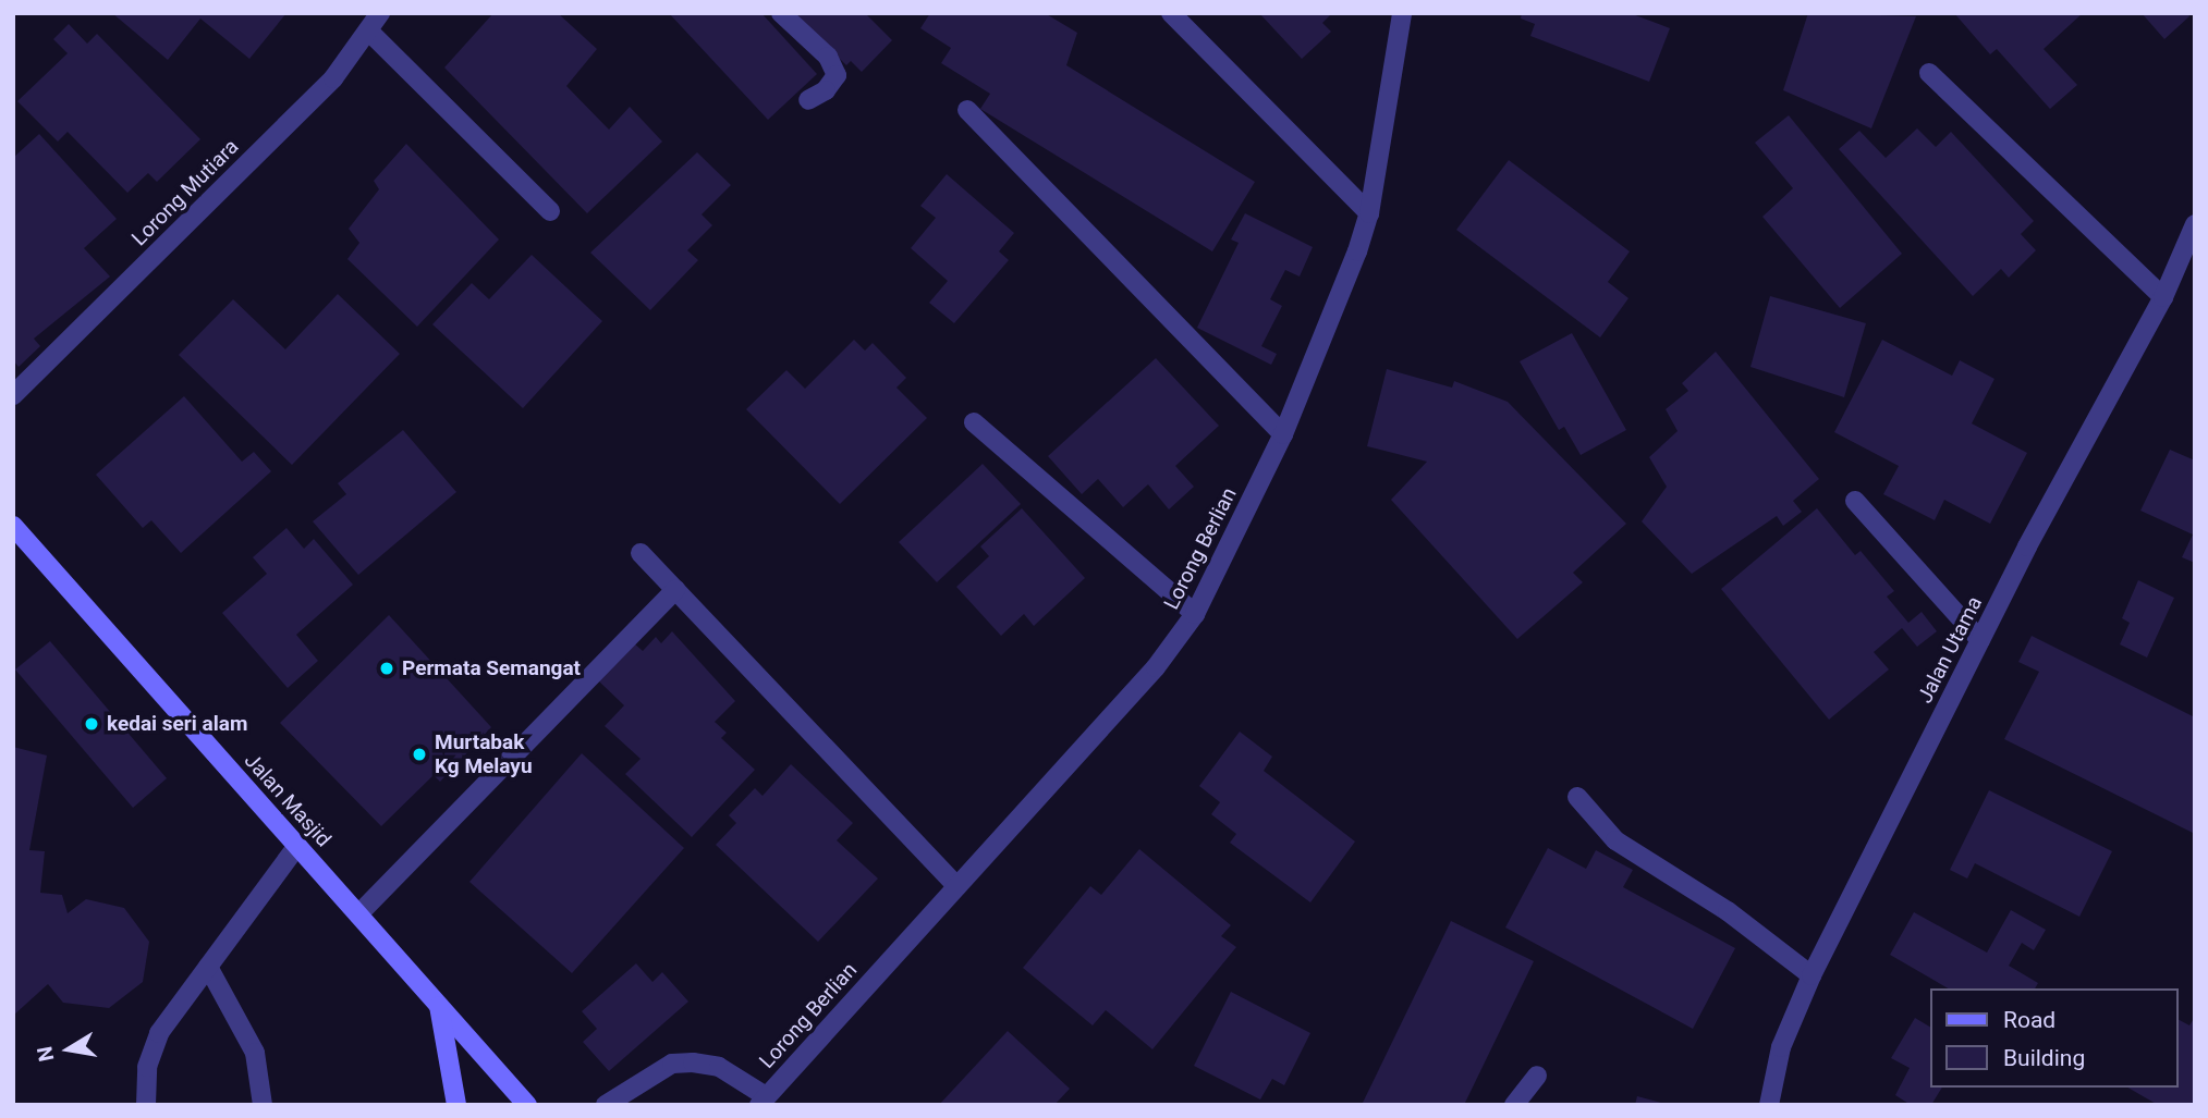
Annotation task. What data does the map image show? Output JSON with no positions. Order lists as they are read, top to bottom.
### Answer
{
  "streets": {
    "main road": ["Jalan Masjid"],
    "street": ["Lorong Mutiara", "Lorong Berlian", "Jalan Utama"]
  },
  "places": ["Permata Semangat", "kedai seri alam", "Murtabak Kg Melayu"],
  "legend": ["Road", "Building"],
  "north": "left"
}
